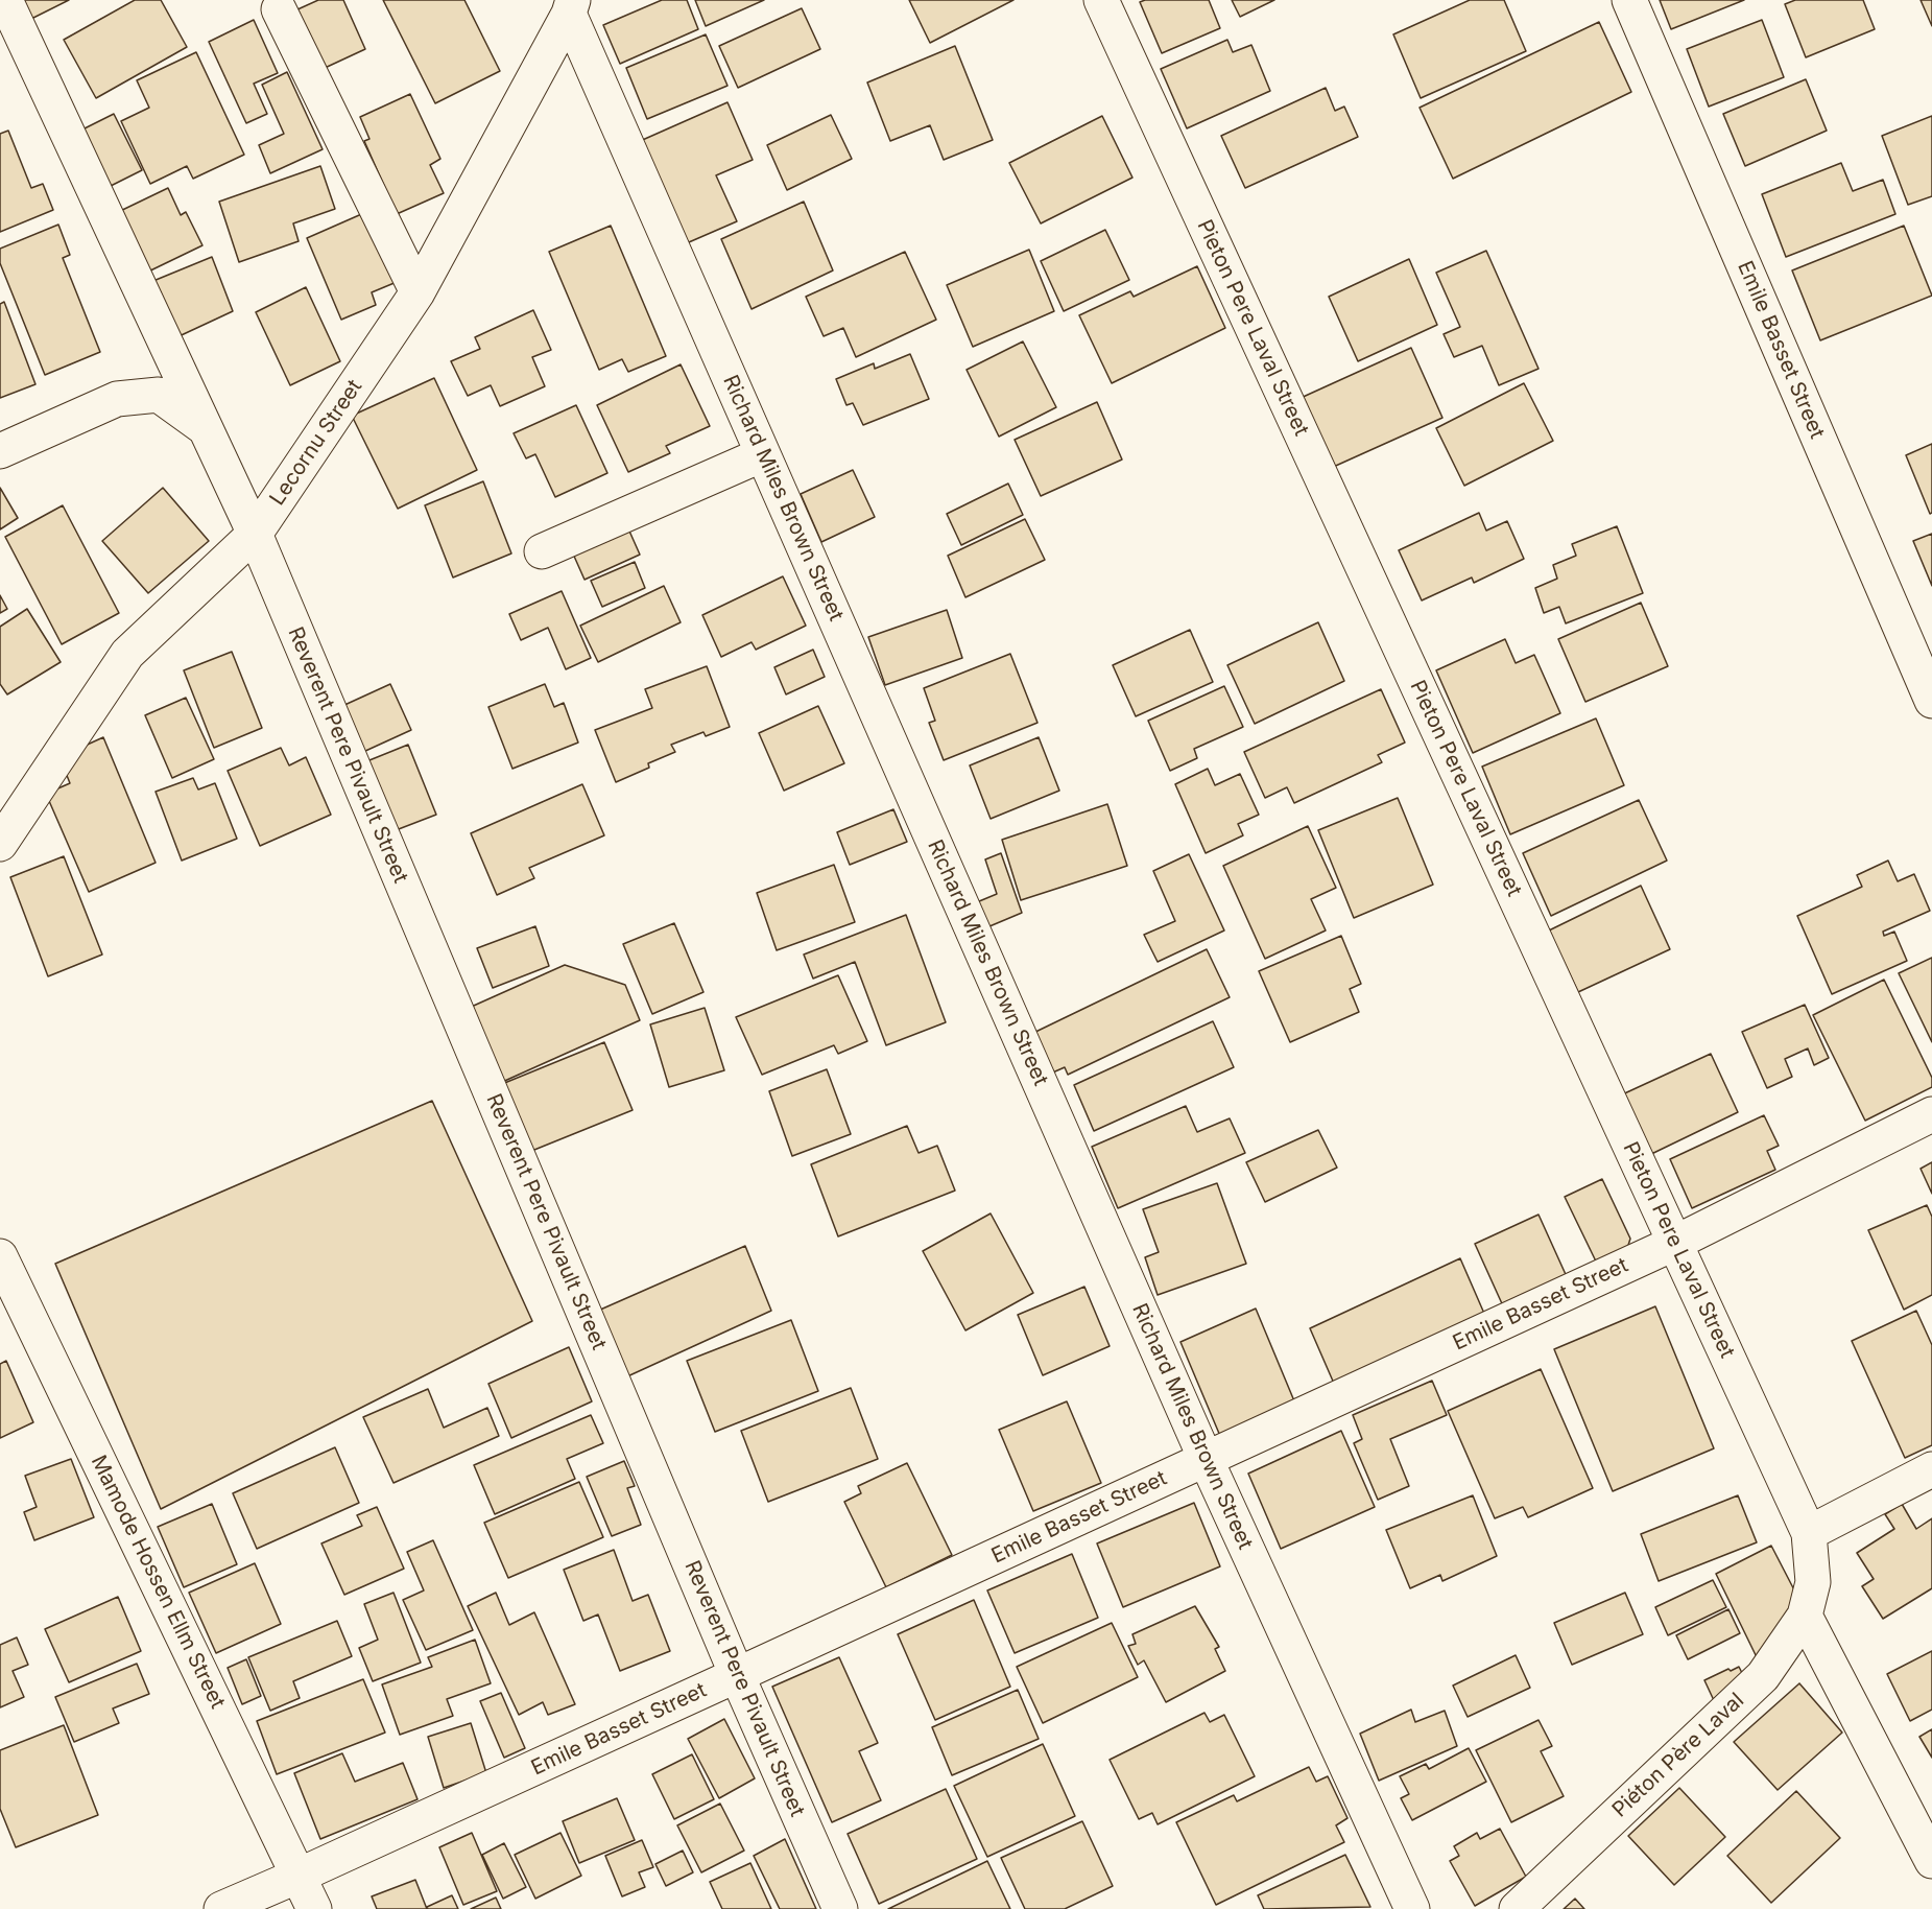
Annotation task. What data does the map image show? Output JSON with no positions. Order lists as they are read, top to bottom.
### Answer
{
  "streets": {
    "street": [
      "Pieton Pere Laval Street",
      "Emile Basset Street",
      "Lecornu Street",
      "Richard Miles Brown Street",
      "Reverent Pere Pivault Street",
      "Mamode Hossen Ellm Street",
      "Piéton Père Laval"
    ]
  },
  "crossings": [
    ["Pieton Pere Laval Street", "Emile Basset Street"],
    ["Pieton Pere Laval Street", "Piéton Père Laval"],
    ["Emile Basset Street", "Richard Miles Brown Street"],
    ["Emile Basset Street", "Reverent Pere Pivault Street"],
    ["Emile Basset Street", "Mamode Hossen Ellm Street"],
    ["Lecornu Street", "Richard Miles Brown Street"],
    ["Lecornu Street", "Reverent Pere Pivault Street"]
  ]
}
